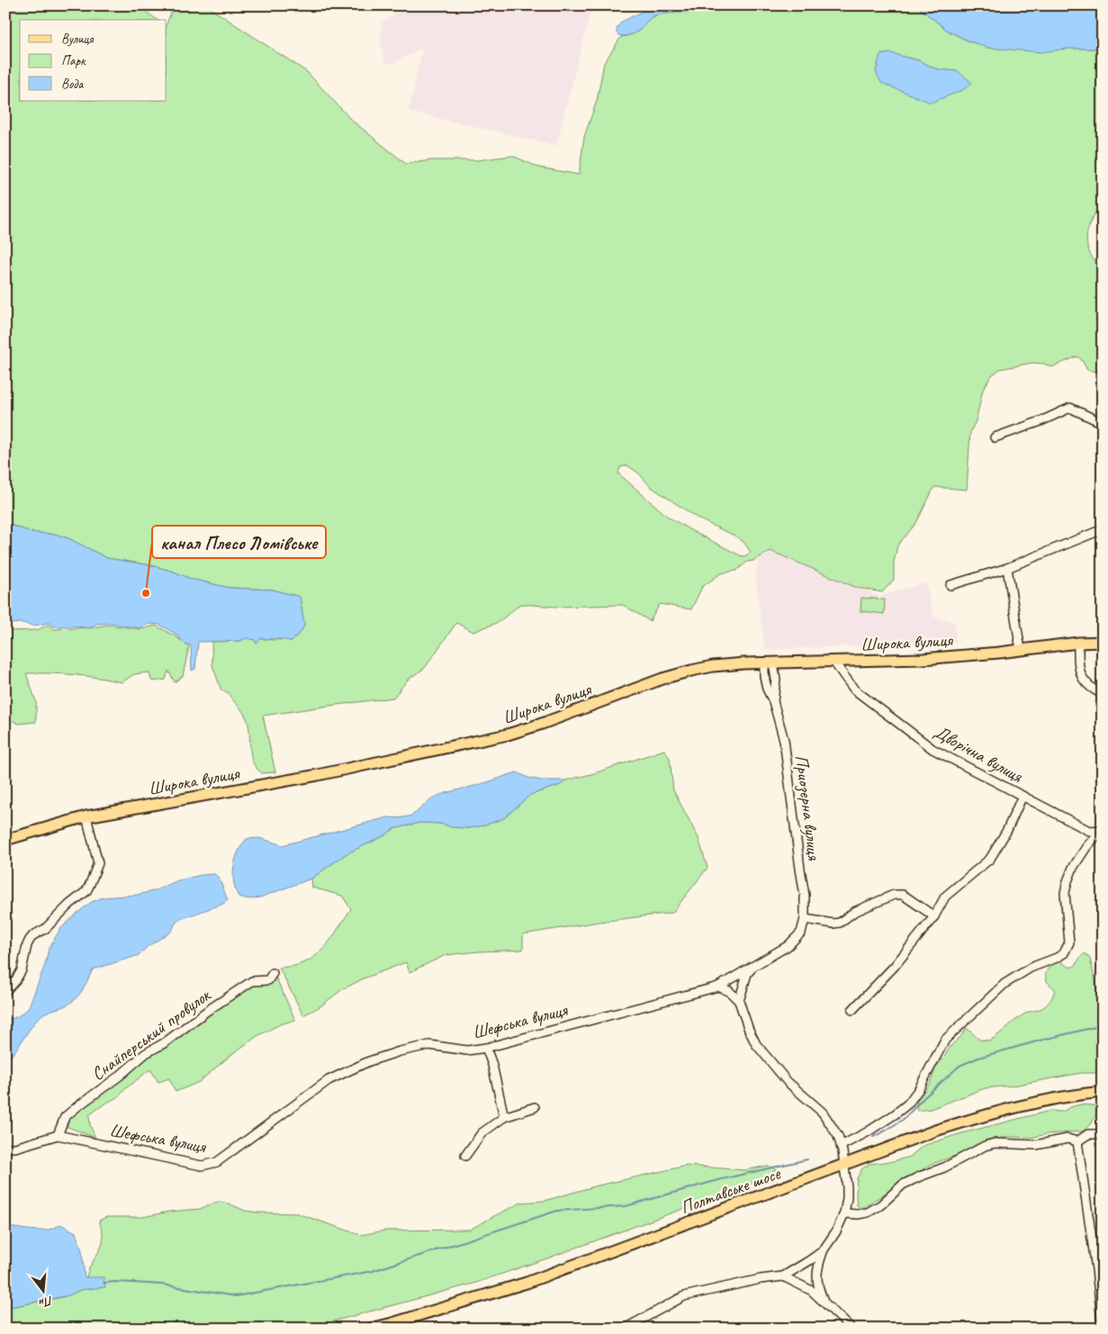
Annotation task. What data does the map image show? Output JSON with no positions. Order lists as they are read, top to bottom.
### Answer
{
  "streets": {
    "main road": ["Широка вулиця", "Полтавське шосе"],
    "street": [
      "Дворічна вулиця",
      "Приозерна вулиця",
      "Шефська вулиця",
      "Снайперський провулок"
    ]
  },
  "crossings": [
    ["Широка вулиця", "Дворічна вулиця"],
    ["Широка вулиця", "Приозерна вулиця"],
    ["Приозерна вулиця", "Шефська вулиця"],
    ["Шефська вулиця", "Снайперський провулок"]
  ],
  "places": ["канал Плесо Ломівське"],
  "legend": ["Вулиця", "Парк", "Вода"],
  "north": "bottom"
}
